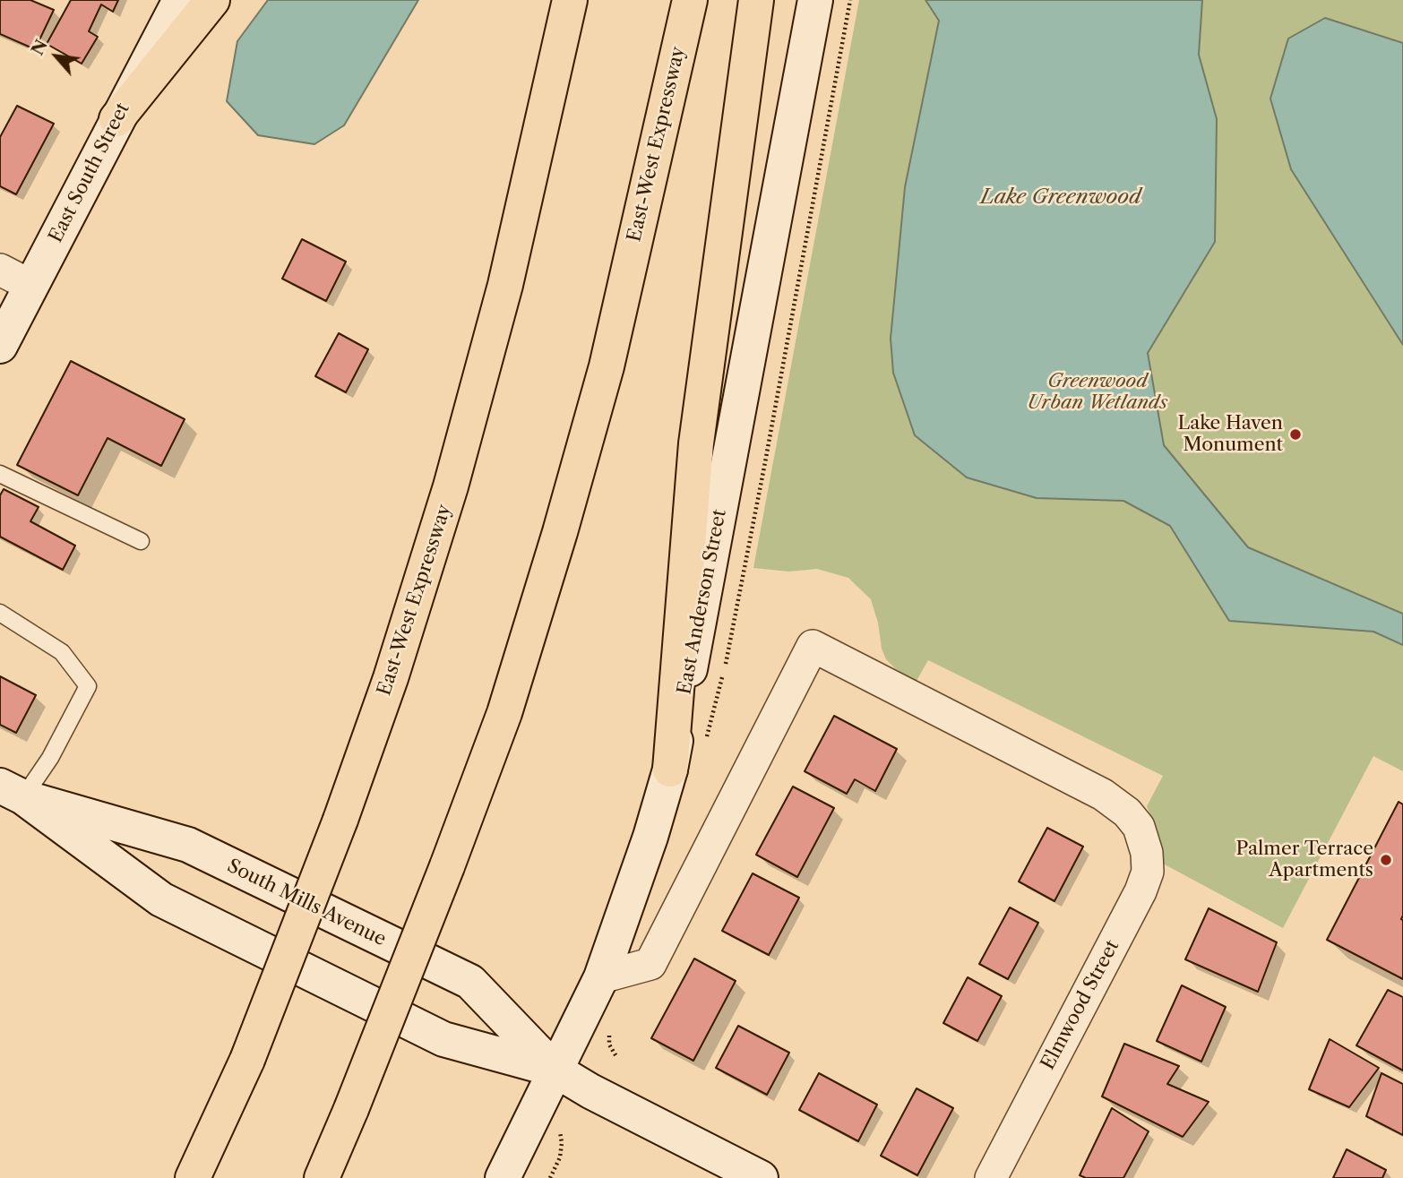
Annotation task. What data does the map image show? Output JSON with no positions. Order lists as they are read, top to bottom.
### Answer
{
  "streets": {
    "highway": ["East-West Expressway"],
    "main road": ["East South Street", "East Anderson Street", "South Mills Avenue"],
    "street": ["Elmwood Street"]
  },
  "crossings": [
    ["East Anderson Street", "South Mills Avenue"],
    ["East Anderson Street", "Elmwood Street"]
  ],
  "water": ["Lake Greenwood"],
  "parks": ["Greenwood Urban Wetlands"],
  "places": ["Lake Haven Monument", "Palmer Terrace Apartments"],
  "north": "top left"
}
